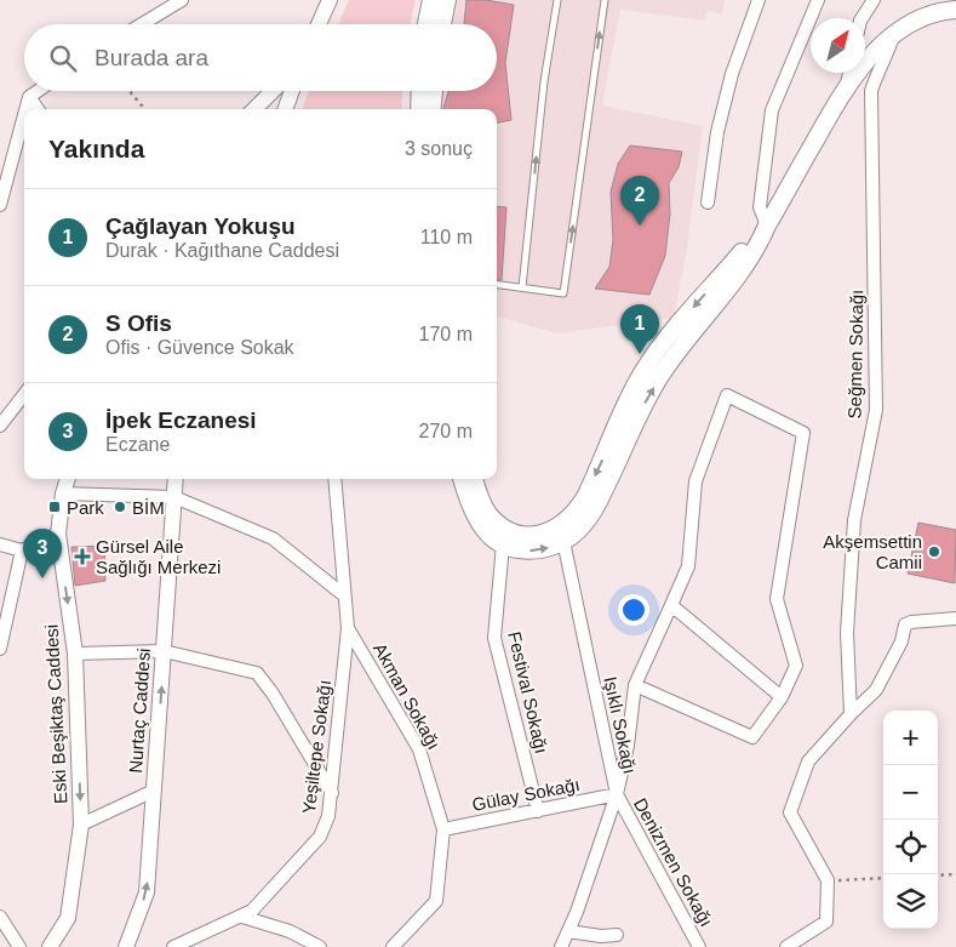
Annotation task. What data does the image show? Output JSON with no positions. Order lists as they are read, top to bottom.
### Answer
{
  "streets": {
    "street": [
      "Seğmen Sokağı",
      "Festival Sokağı",
      "Akman Sokağı",
      "Nurtaç Caddesi",
      "Eski Beşiktaş Caddesi",
      "Işıklı Sokağı",
      "Yeşiltepe Sokağı",
      "Gülay Sokağı",
      "Denizmen Sokağı"
    ]
  },
  "crossings": [
    ["Festival Sokağı", "Gülay Sokağı"],
    ["Akman Sokağı", "Yeşiltepe Sokağı"],
    ["Akman Sokağı", "Gülay Sokağı"],
    ["Işıklı Sokağı", "Gülay Sokağı"],
    ["Işıklı Sokağı", "Denizmen Sokağı"],
    ["Gülay Sokağı", "Denizmen Sokağı"]
  ],
  "one_way": ["Nurtaç Caddesi"],
  "places": {
    "transit": ["Park"],
    "other": ["BİM", "Akşemsettin Camii"],
    "health": ["Gürsel Aile Sağlığı Merkezi"]
  },
  "north": "top right",
  "page": {
    "search": "Burada ara",
    "heading": ["Yakında", "3 sonuç"],
    "pins": ["2", "1", "3"],
    "list": [
      {
        "mark": "1",
        "name": "Çağlayan Yokuşu",
        "note": "Durak · Kağıthane Caddesi",
        "value": "110 m"
      },
      {
        "mark": "2",
        "name": "S Ofis",
        "note": "Ofis · Güvence Sokak",
        "value": "170 m"
      },
      {
        "mark": "3",
        "name": "İpek Eczanesi",
        "note": "Eczane",
        "value": "270 m"
      }
    ],
    "map_buttons": ["+", "−"]
  }
}
